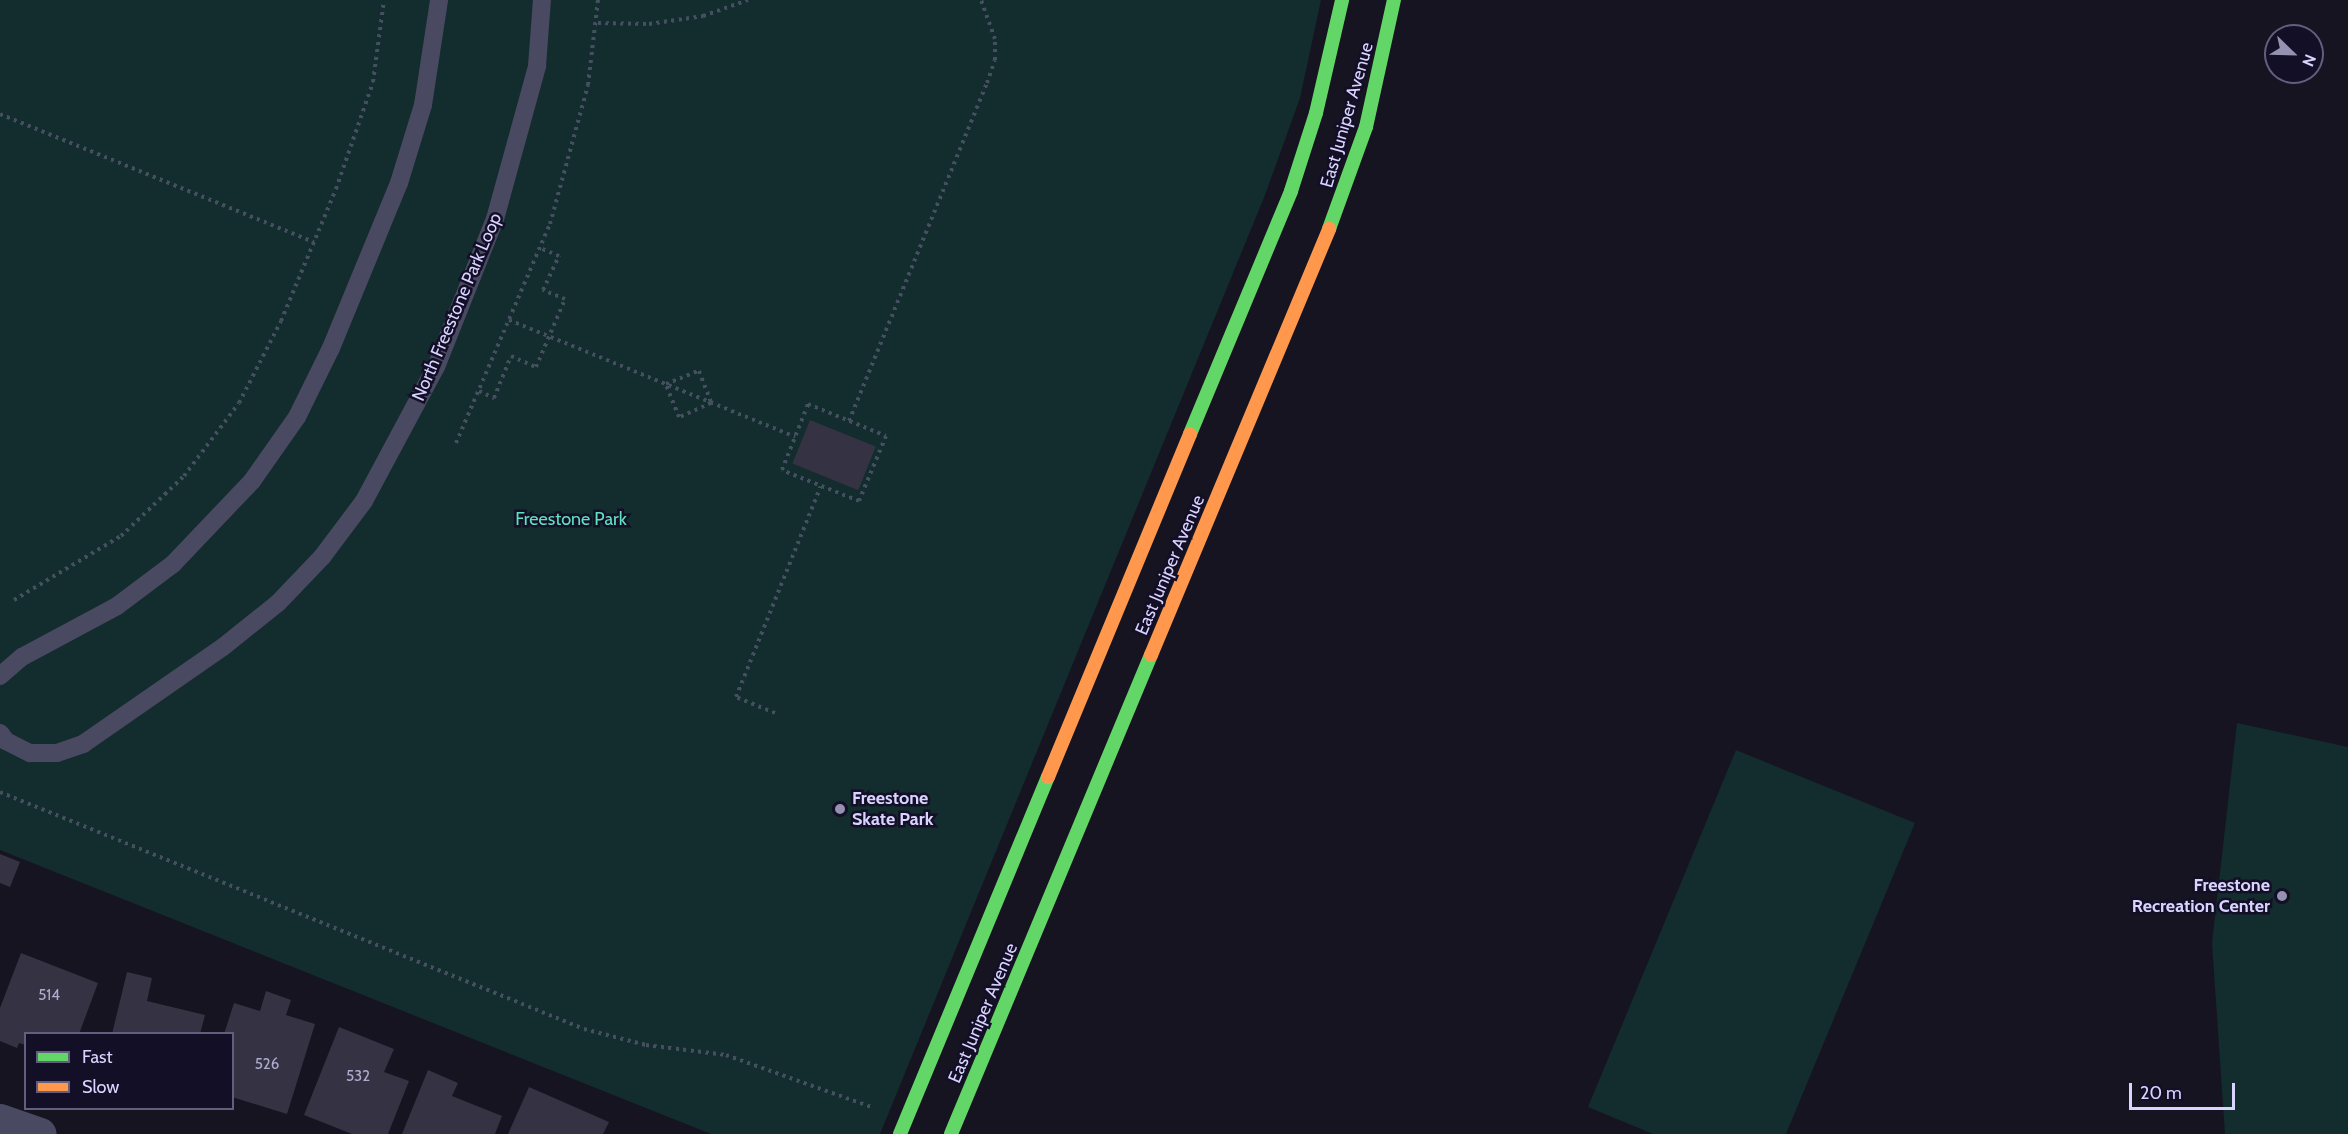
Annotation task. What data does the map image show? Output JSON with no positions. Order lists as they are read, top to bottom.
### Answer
{
  "streets": {
    "street": ["East Juniper Avenue"],
    "lane": ["North Freestone Park Loop"]
  },
  "parks": ["Freestone Park"],
  "places": ["Freestone Skate Park", "Freestone Recreation Center"],
  "house_numbers": ["514", "526", "532"],
  "legend": ["Fast", "Slow"],
  "scale_bar": "20 m",
  "north": "bottom right"
}
